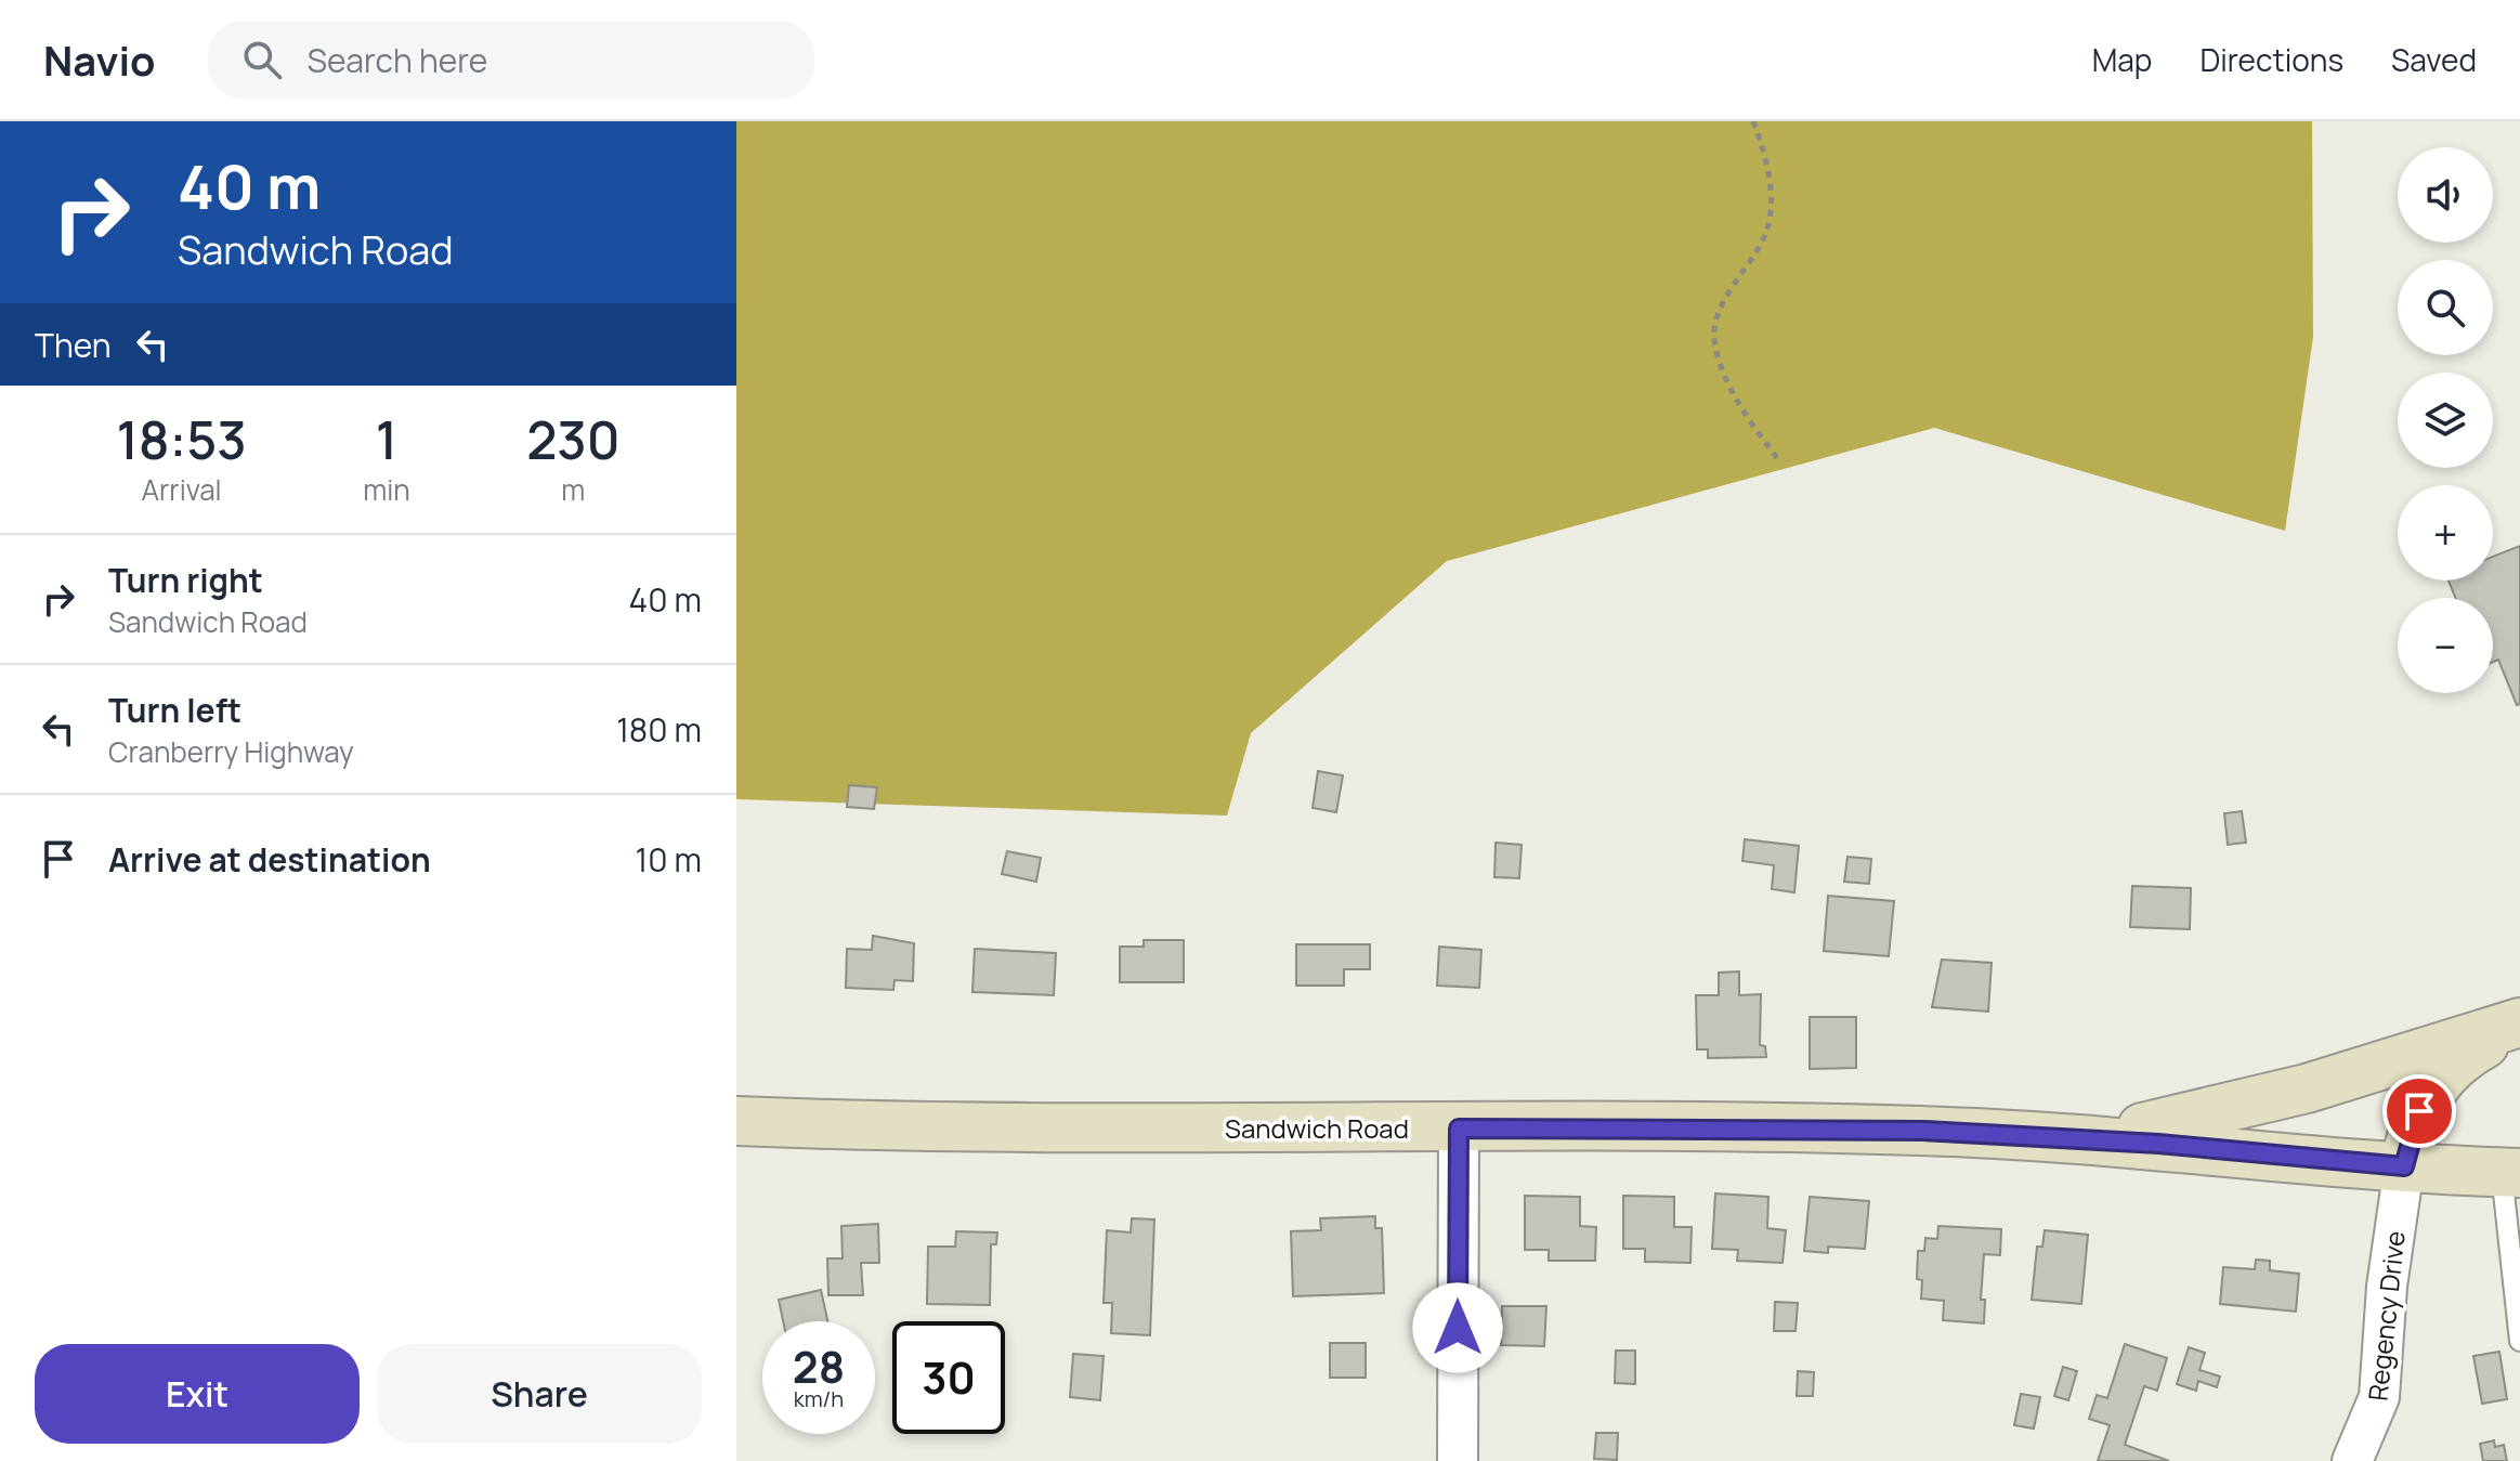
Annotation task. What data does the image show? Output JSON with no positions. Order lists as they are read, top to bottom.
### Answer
{
  "streets": {
    "main road": ["Sandwich Road"],
    "street": ["Regency Drive"]
  },
  "crossings": [
    ["Sandwich Road", "Regency Drive"]
  ],
  "page": {
    "header": "Navio",
    "search": "Search here",
    "nav": ["Map", "Directions", "Saved"],
    "turn": ["40 m", "Sandwich Road"],
    "map_buttons": ["+", "−"],
    "then": "Then",
    "eta": [
      "18:53",
      "Arrival",
      "1",
      "min",
      "230",
      "m"
    ],
    "list": [
      {
        "name": "Turn right",
        "note": "Sandwich Road",
        "value": "40 m"
      },
      {
        "name": "Turn left",
        "note": "Cranberry Highway",
        "value": "180 m"
      },
      {
        "name": "Arrive at destination",
        "value": "10 m"
      }
    ],
    "speed": "28 km/h",
    "limit": "30",
    "buttons": ["Exit", "Share"]
  }
}
